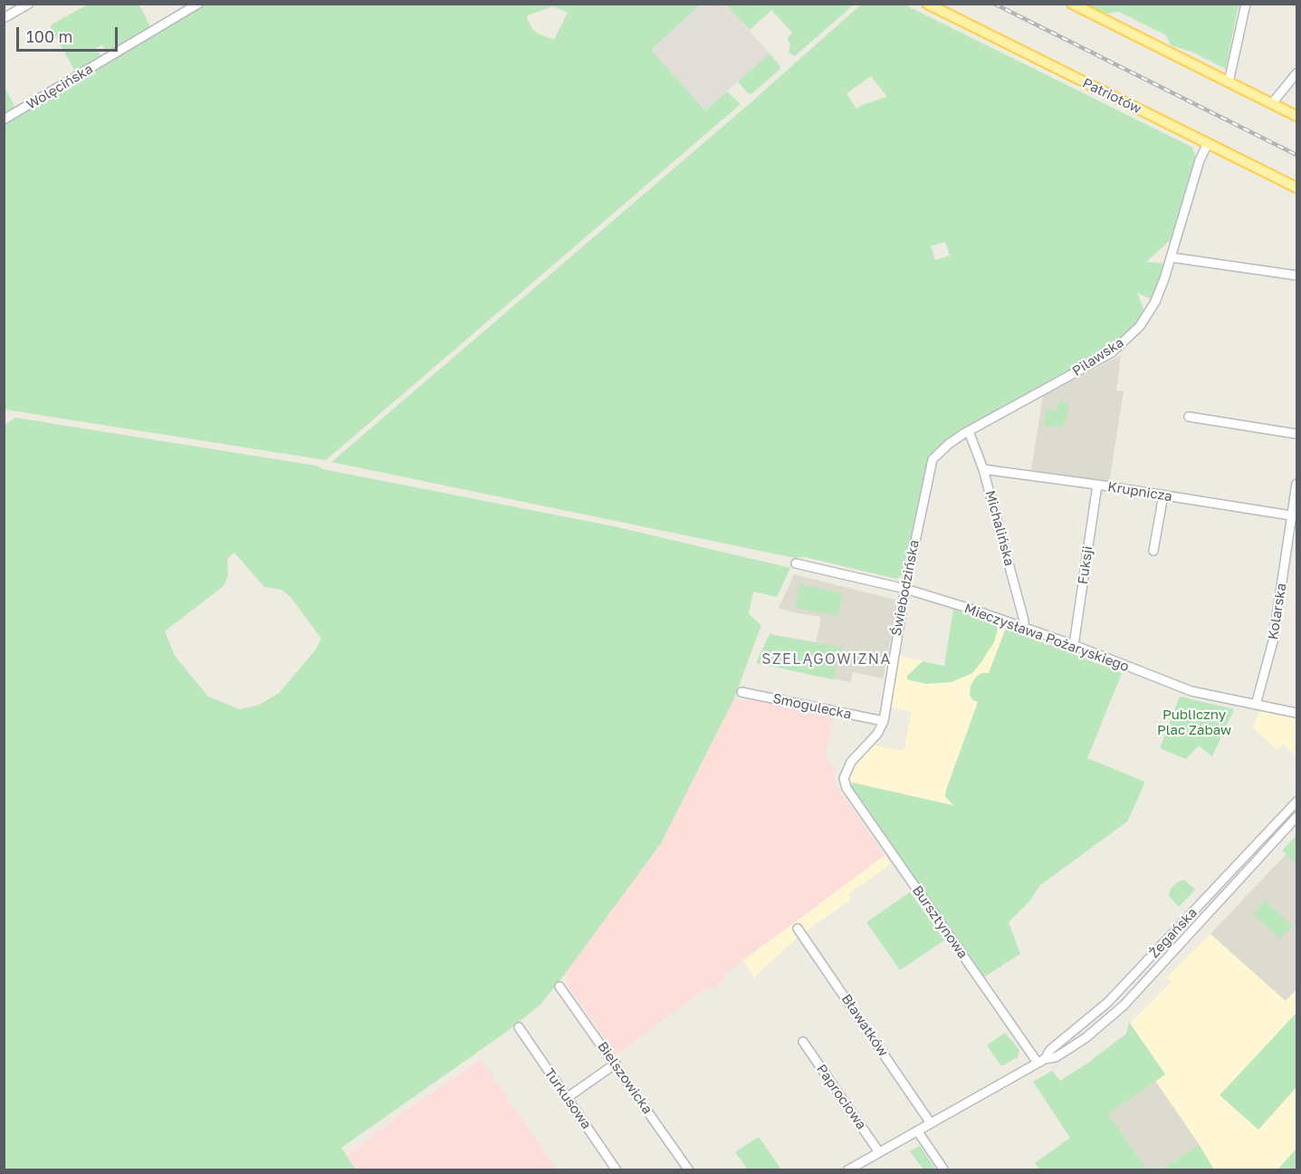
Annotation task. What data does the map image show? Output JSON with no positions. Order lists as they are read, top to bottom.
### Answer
{
  "streets": {
    "main road": ["Patriotów"],
    "street": [
      "Wolęcińska",
      "Pilawska",
      "Krupnicza",
      "Michalińska",
      "Fuksji",
      "Świebodzińska",
      "Kolarska",
      "Mieczysława Pożaryskiego",
      "Smogulecka",
      "Bursztynowa",
      "Żegańska",
      "Bławatków",
      "Bielszowicka",
      "Paprociowa",
      "Turkusowa"
    ]
  },
  "crossings": [
    ["Patriotów", "Pilawska"],
    ["Pilawska", "Michalińska"],
    ["Pilawska", "Świebodzińska"],
    ["Krupnicza", "Michalińska"],
    ["Krupnicza", "Fuksji"],
    ["Krupnicza", "Kolarska"],
    ["Michalińska", "Świebodzińska"],
    ["Michalińska", "Mieczysława Pożaryskiego"],
    ["Fuksji", "Mieczysława Pożaryskiego"],
    ["Świebodzińska", "Mieczysława Pożaryskiego"],
    ["Świebodzińska", "Smogulecka"],
    ["Świebodzińska", "Bursztynowa"],
    ["Kolarska", "Mieczysława Pożaryskiego"],
    ["Bursztynowa", "Żegańska"],
    ["Żegańska", "Bławatków"],
    ["Żegańska", "Paprociowa"]
  ],
  "districts": ["SZELĄGOWIZNA"],
  "parks": ["Publiczny Plac Zabaw"],
  "scale_bar": "100 m"
}
